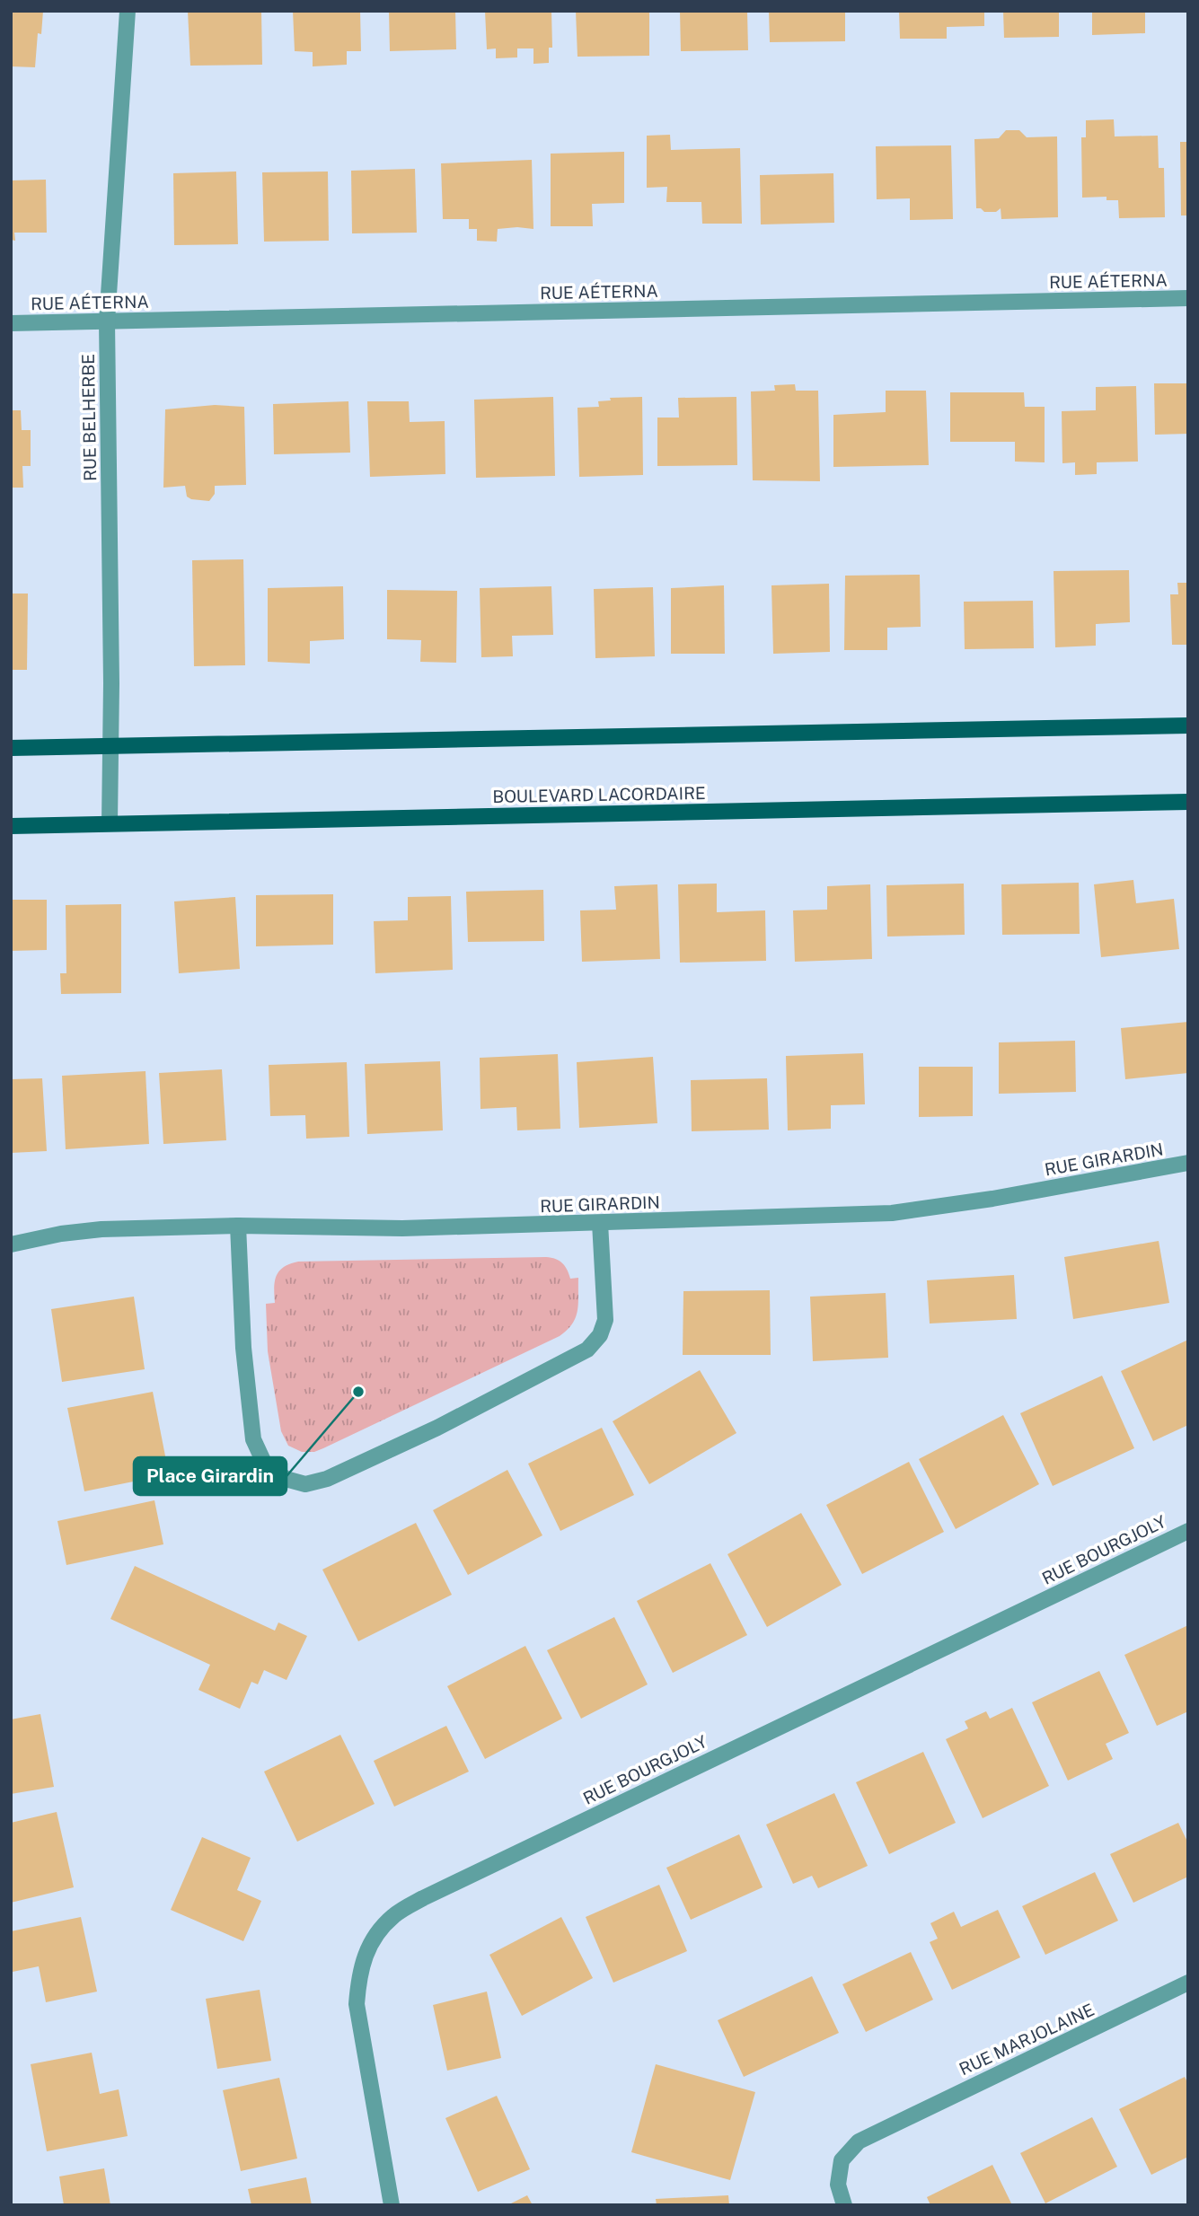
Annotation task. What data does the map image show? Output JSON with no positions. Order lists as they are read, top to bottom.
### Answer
{
  "streets": {
    "main road": ["BOULEVARD LACORDAIRE"],
    "street": [
      "RUE AÉTERNA",
      "RUE BELHERBE",
      "RUE GIRARDIN",
      "RUE BOURGJOLY",
      "RUE MARJOLAINE"
    ]
  },
  "crossings": [
    ["RUE AÉTERNA", "RUE BELHERBE"],
    ["RUE BELHERBE", "BOULEVARD LACORDAIRE"]
  ],
  "places": ["Place Girardin"]
}
